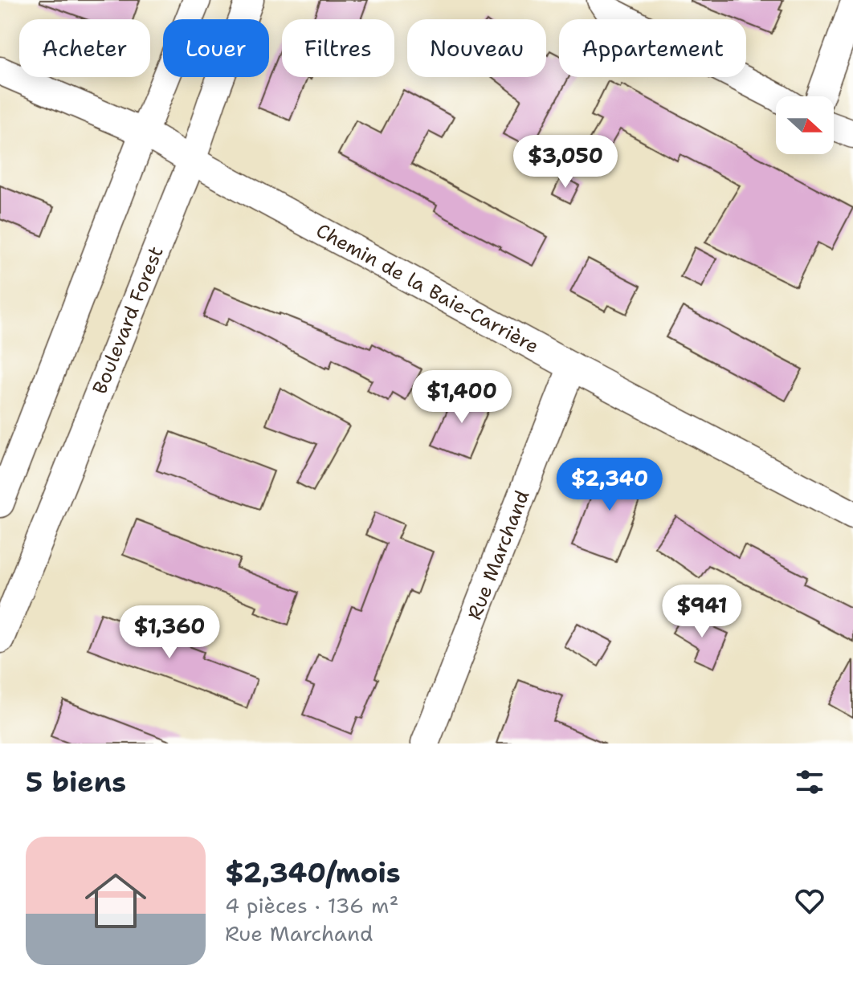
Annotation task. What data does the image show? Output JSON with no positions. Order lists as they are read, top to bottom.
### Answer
{
  "streets": {
    "street": ["Chemin de la Baie-Carrière", "Boulevard Forest", "Rue Marchand"]
  },
  "crossings": [
    ["Chemin de la Baie-Carrière", "Boulevard Forest"],
    ["Chemin de la Baie-Carrière", "Rue Marchand"]
  ],
  "north": "right",
  "page": {
    "chip": [
      "Acheter",
      "Louer",
      "Filtres",
      "Nouveau",
      "Appartement"
    ],
    "price": [
      "$3,050",
      "$1,400",
      "$2,340",
      "$941",
      "$1,360"
    ],
    "heading": "5 biens",
    "list": [
      {
        "name": "$2,340/mois",
        "note": "4 pièces · 136 m² · Rue Marchand"
      }
    ]
  }
}
